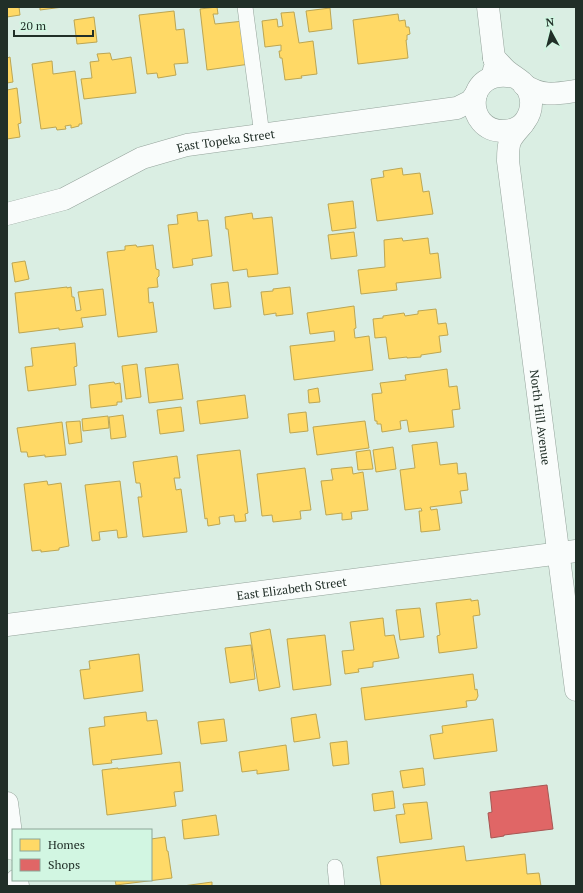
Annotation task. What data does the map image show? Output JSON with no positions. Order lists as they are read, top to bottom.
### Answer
{
  "streets": {
    "street": ["East Topeka Street", "North Hill Avenue", "East Elizabeth Street"]
  },
  "crossings": [
    ["North Hill Avenue", "East Elizabeth Street"]
  ],
  "legend": ["Homes", "Shops"],
  "scale_bar": "20 m",
  "north": "top"
}
